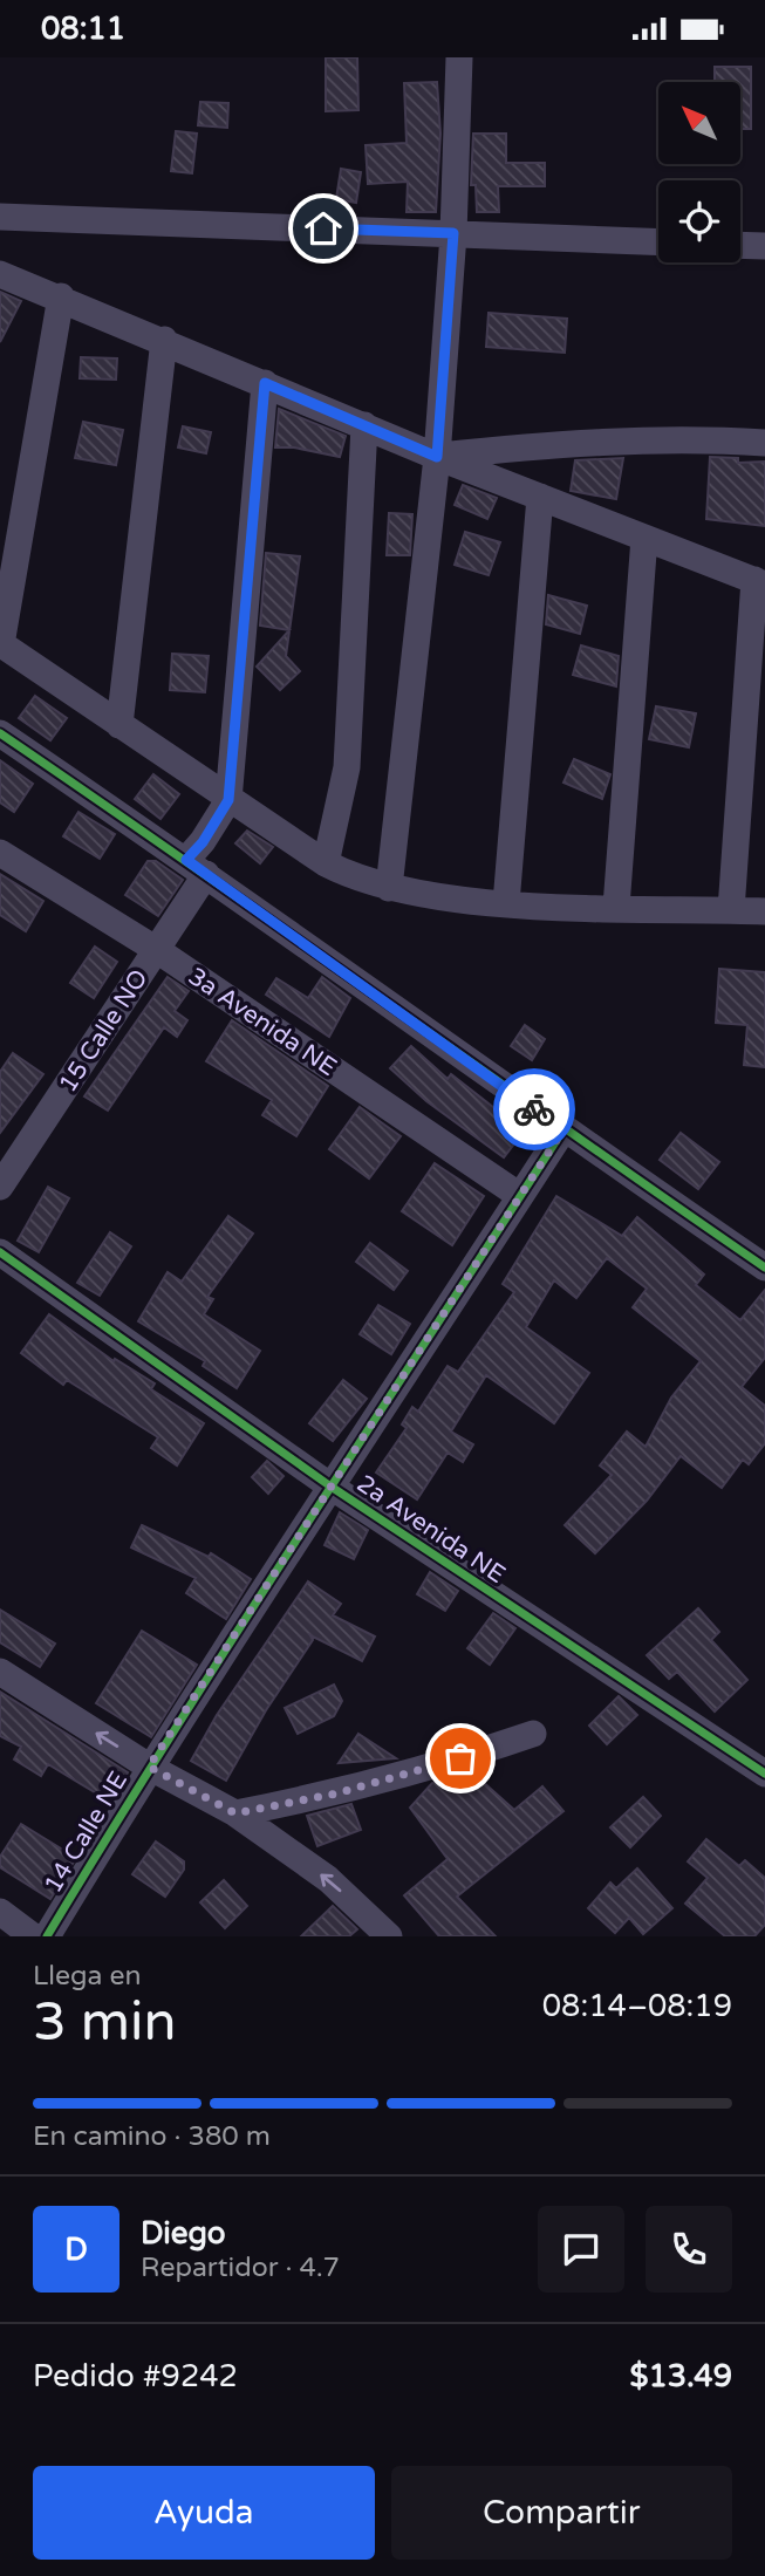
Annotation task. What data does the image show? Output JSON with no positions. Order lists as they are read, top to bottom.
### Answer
{
  "streets": {
    "street": [
      "3a Avenida NE",
      "15 Calle NO",
      "2a Avenida NE",
      "14 Calle NE"
    ]
  },
  "crossings": [
    ["3a Avenida NE", "15 Calle NO"],
    ["3a Avenida NE", "14 Calle NE"],
    ["2a Avenida NE", "14 Calle NE"]
  ],
  "north": "top left",
  "page": {
    "status": "08:11",
    "heading": ["3 min", "Llega en", "08:14–08:19"],
    "panel": [
      "Diego",
      "Repartidor · 4.7",
      "Pedido #9242",
      "$13.49"
    ],
    "bar": "En camino · 380 m",
    "round": "D",
    "buttons": ["Ayuda", "Compartir"]
  }
}
